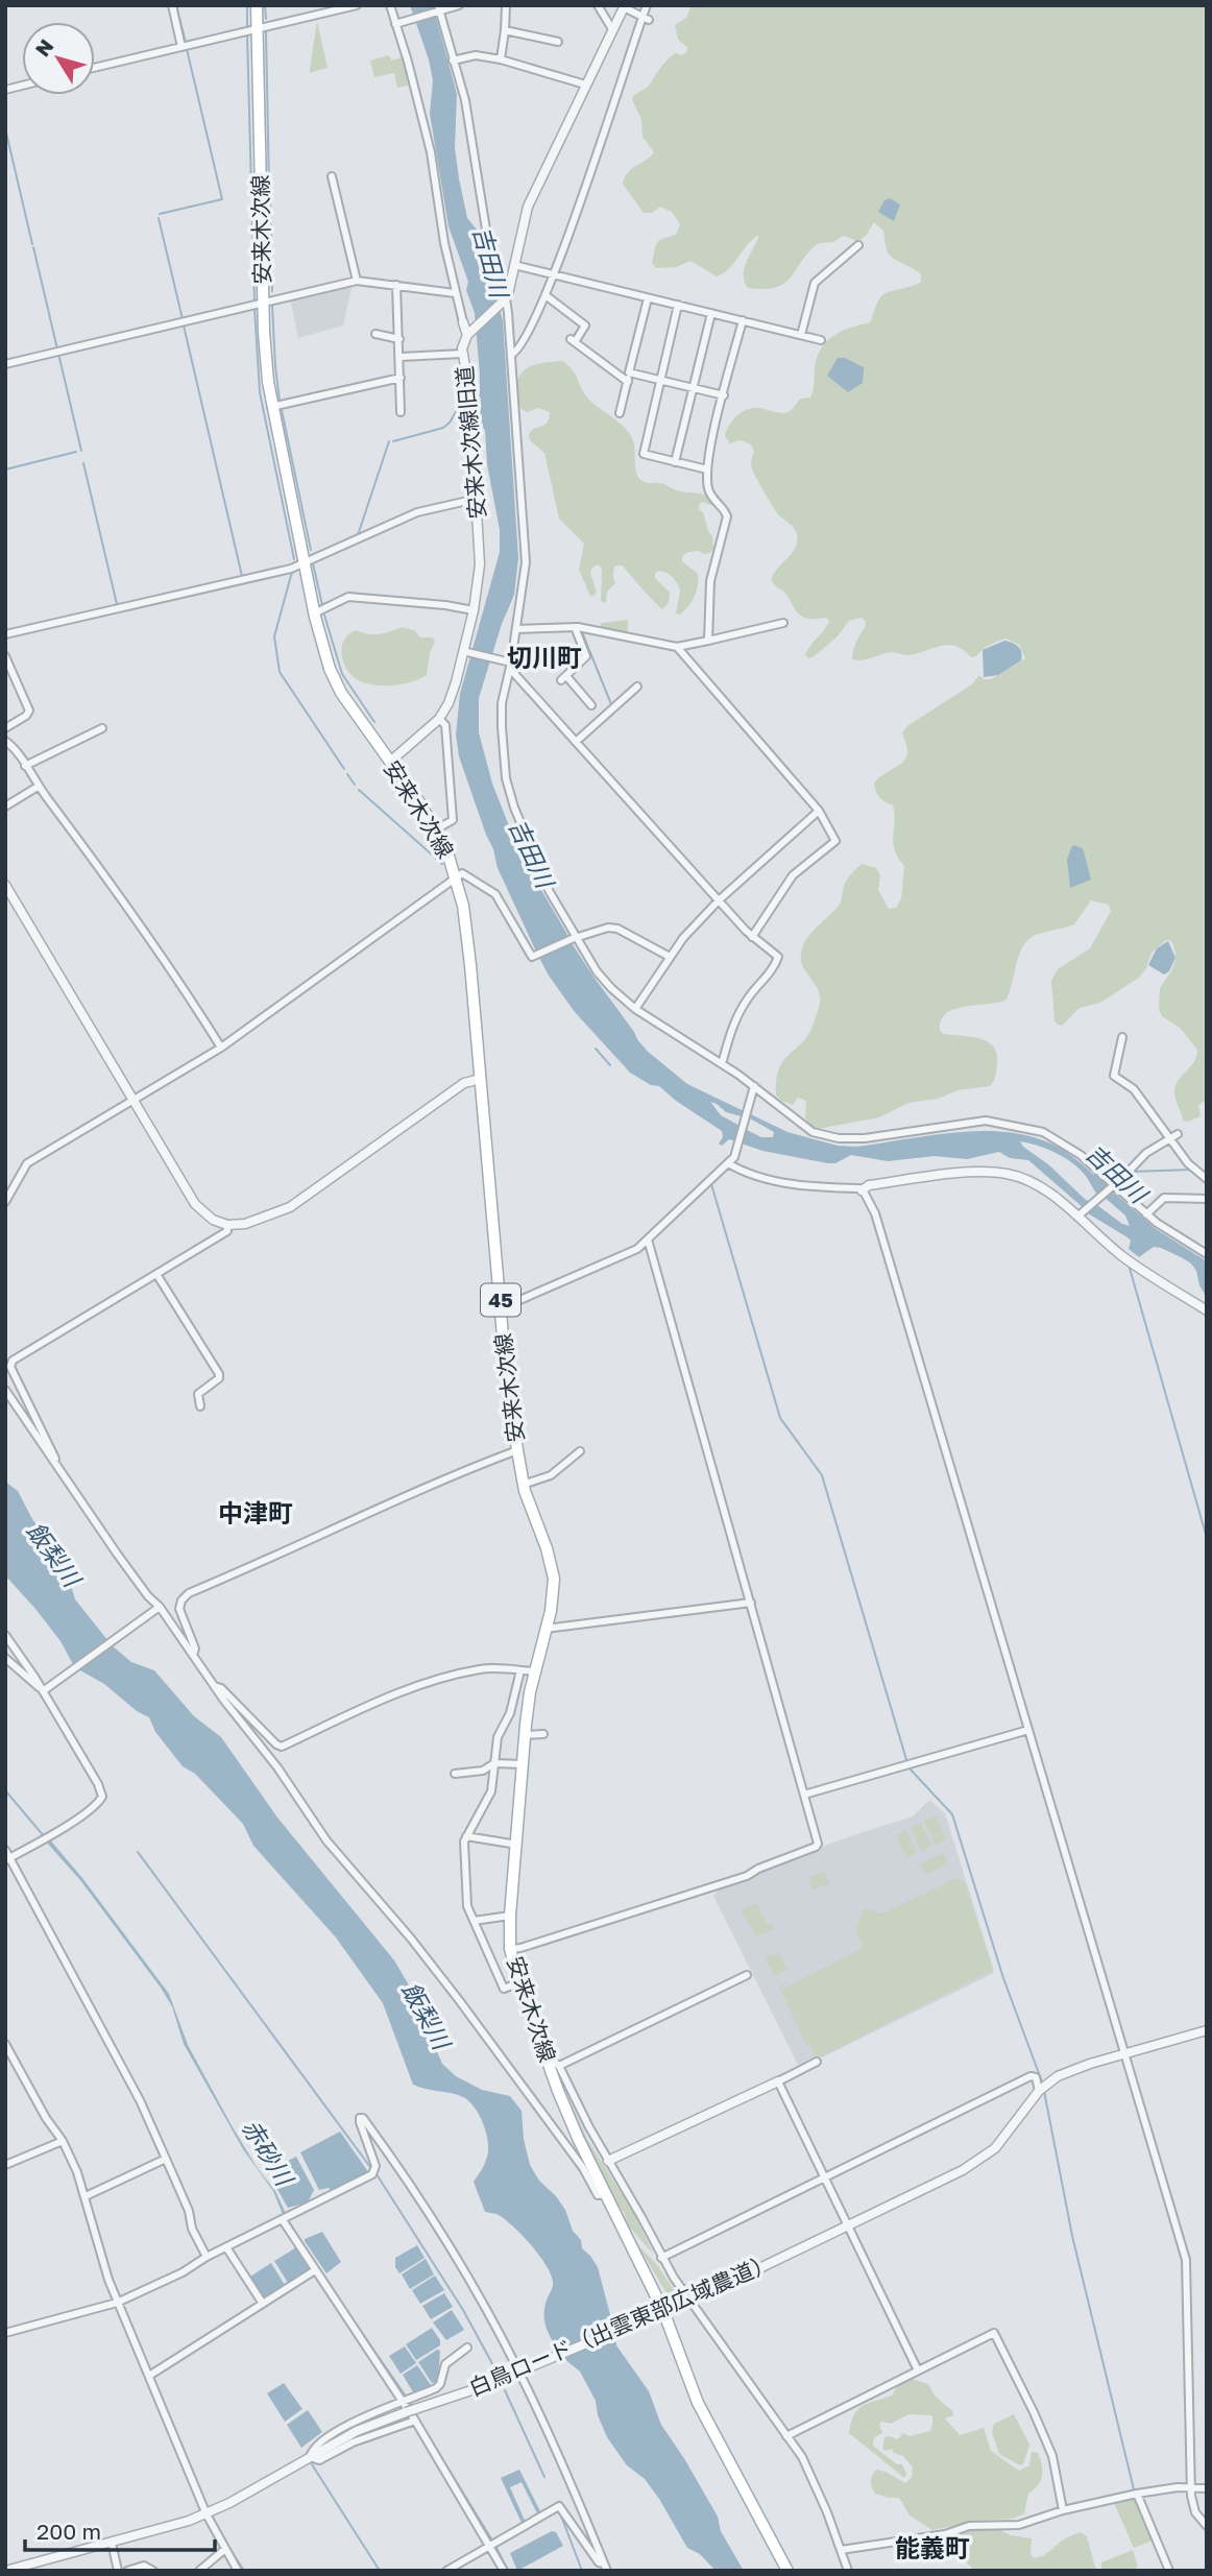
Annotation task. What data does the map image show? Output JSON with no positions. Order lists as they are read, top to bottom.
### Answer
{
  "streets": {
    "main road": ["安来木次線", "45"],
    "street": ["安来木次線旧道", "白鳥ロード（出雲東部広域農道）"]
  },
  "crossings": [
    ["安来木次線", "安来木次線旧道"],
    ["安来木次線", "白鳥ロード（出雲東部広域農道）"]
  ],
  "districts": ["切川町", "中津町", "能義町"],
  "water": ["吉田川", "飯梨川", "赤砂川"],
  "scale_bar": "200 m",
  "north": "top left"
}
